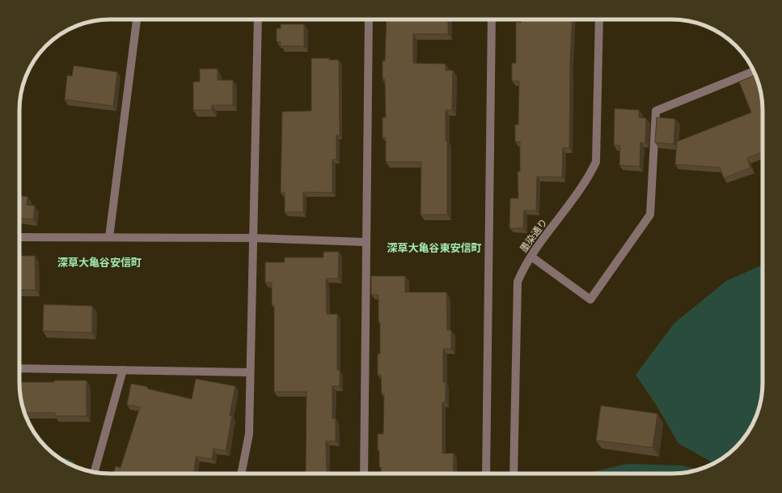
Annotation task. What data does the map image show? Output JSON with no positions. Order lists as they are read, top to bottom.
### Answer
{
  "streets": {
    "street": ["墨染通り"]
  },
  "districts": ["深草大亀谷東安信町", "深草大亀谷安信町"]
}
